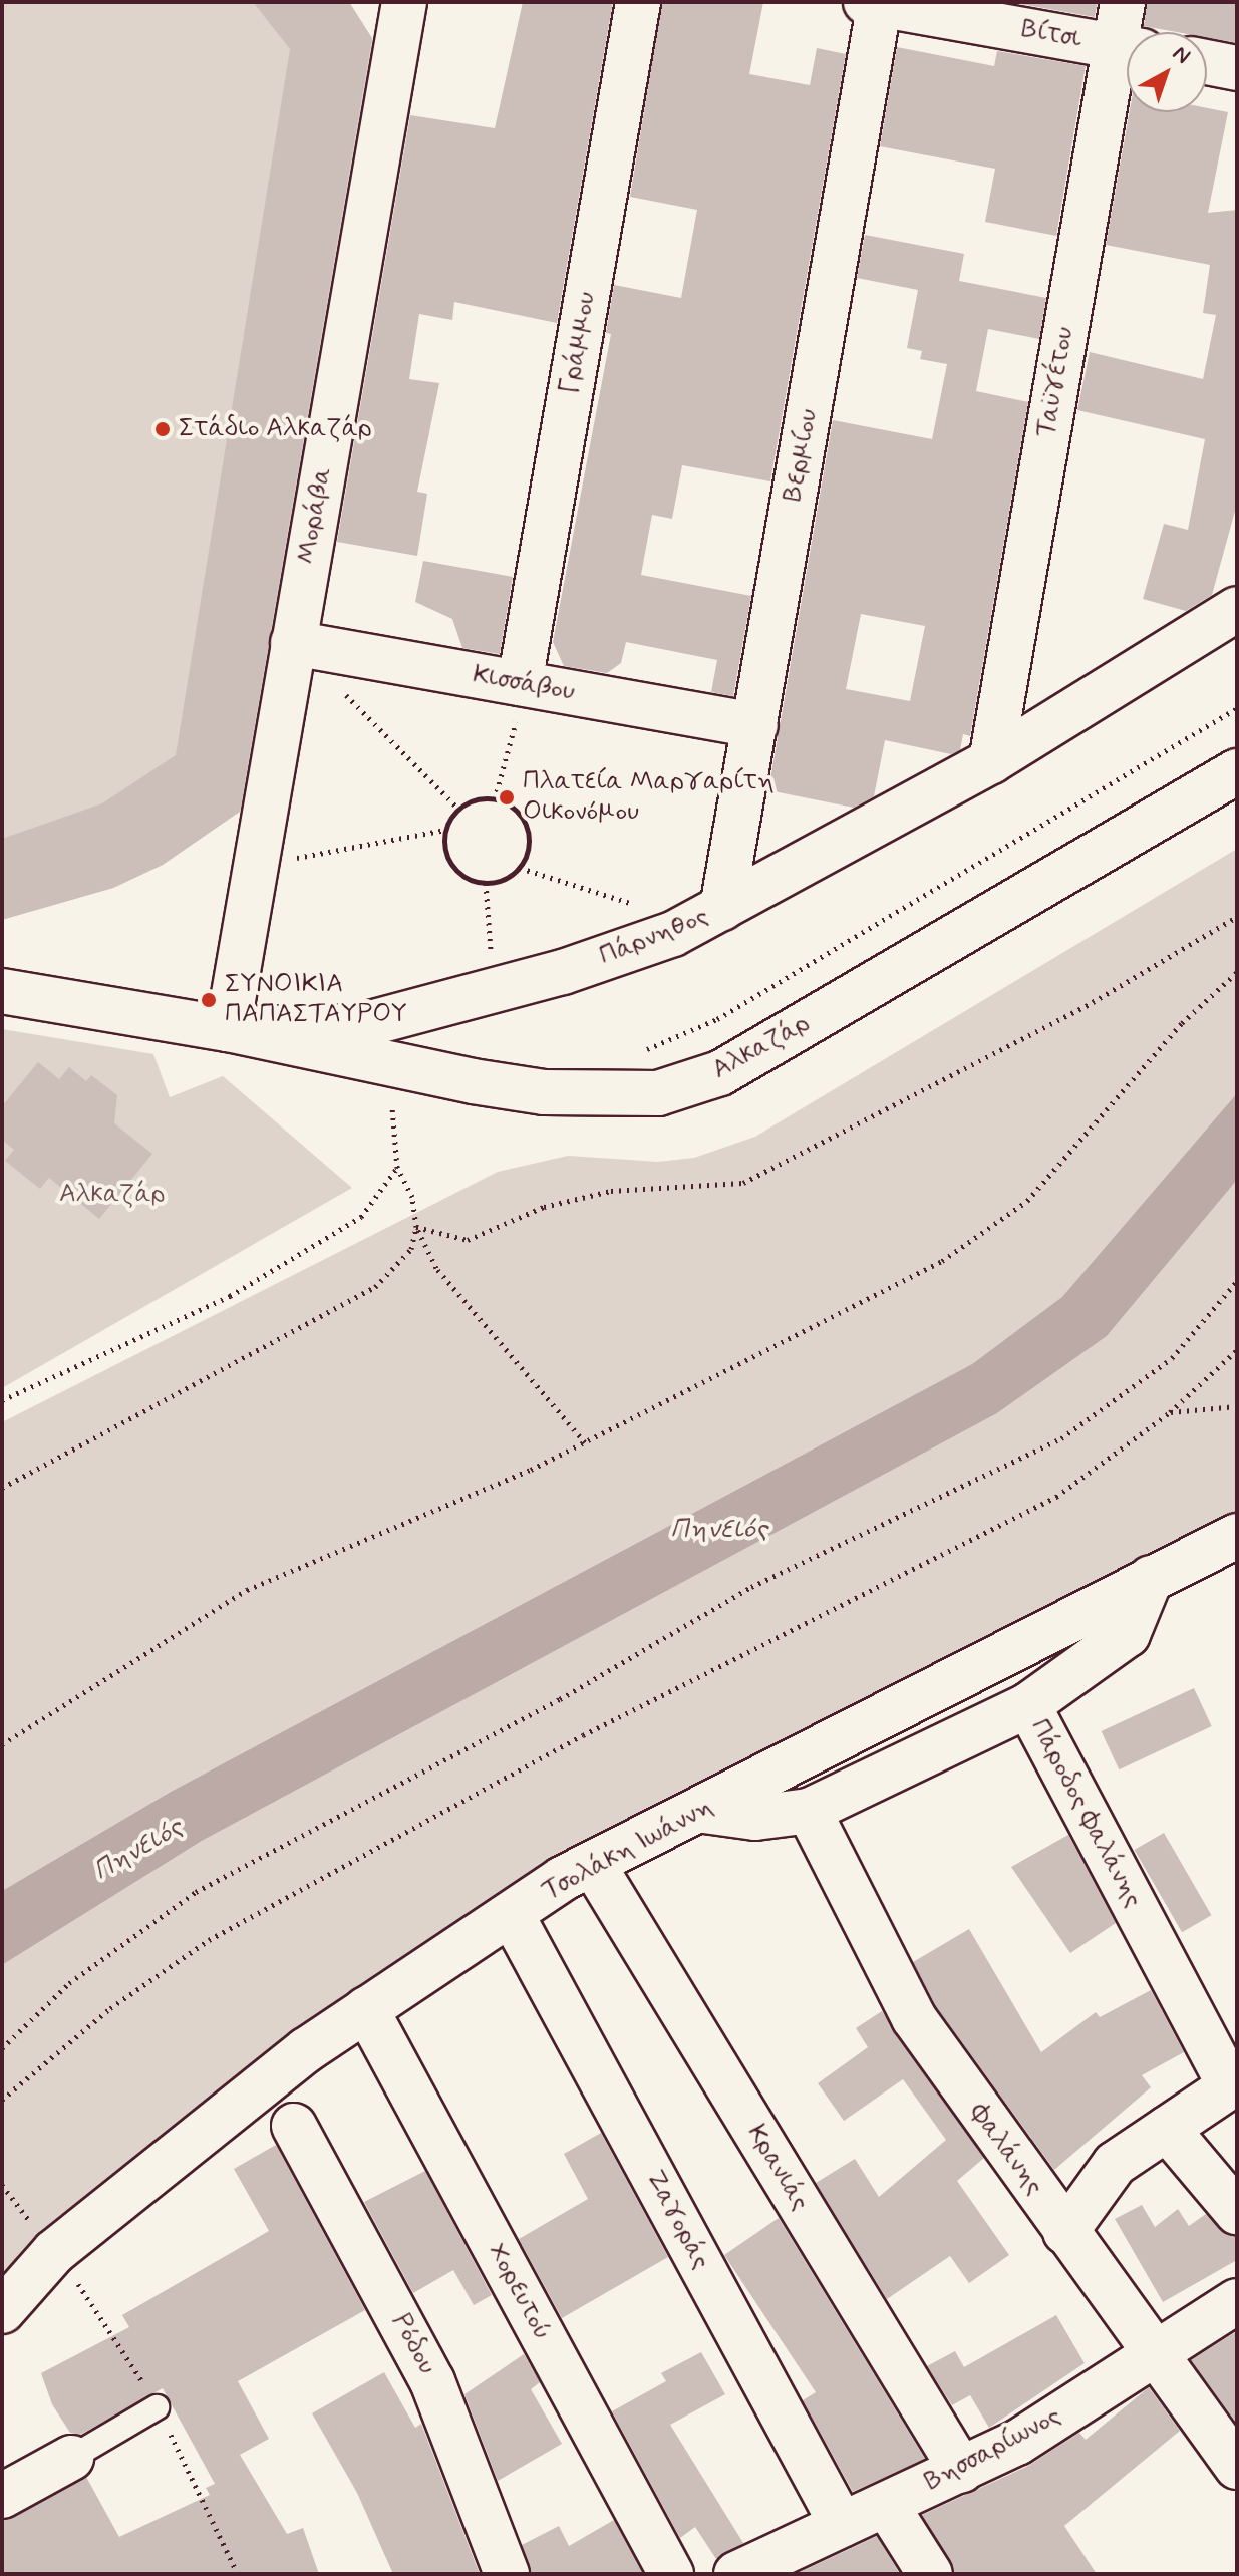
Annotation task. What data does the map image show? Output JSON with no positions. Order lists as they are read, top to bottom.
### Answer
{
  "streets": {
    "street": [
      "Βίτσι",
      "Γράμμου",
      "Ταϋγέτου",
      "Βερμίου",
      "Μοράβα",
      "Κισσάβου",
      "Πάρνηθος",
      "Αλκαζάρ",
      "Πάροδος Φαλάνης",
      "Τσολάκη Ιωάννη",
      "Φαλάνης",
      "Κρανιάς",
      "Ζαγοράς",
      "Χορευτού",
      "Ρόδου",
      "Βησσαρίωνος"
    ]
  },
  "crossings": [
    ["Βίτσι", "Βερμίου"],
    ["Γράμμου", "Κισσάβου"],
    ["Ταϋγέτου", "Πάρνηθος"],
    ["Βερμίου", "Κισσάβου"],
    ["Βερμίου", "Πάρνηθος"],
    ["Μοράβα", "Κισσάβου"],
    ["Μοράβα", "Πάρνηθος"],
    ["Μοράβα", "Αλκαζάρ"],
    ["Πάρνηθος", "Αλκαζάρ"],
    ["Πάροδος Φαλάνης", "Τσολάκη Ιωάννη"],
    ["Πάροδος Φαλάνης", "Φαλάνης"],
    ["Τσολάκη Ιωάννη", "Κρανιάς"],
    ["Τσολάκη Ιωάννη", "Ζαγοράς"],
    ["Τσολάκη Ιωάννη", "Χορευτού"],
    ["Φαλάνης", "Βησσαρίωνος"],
    ["Κρανιάς", "Βησσαρίωνος"],
    ["Ζαγοράς", "Βησσαρίωνος"]
  ],
  "water": ["Πηνειός"],
  "parks": ["Αλκαζάρ"],
  "places": ["Στάδιο Αλκαζάρ", "Πλατεία Μαργαρίτη Οικονόμου", "ΣΥΝΟΙΚΙΑ ΠΑΠΑΣΤΑΥΡΟΥ"],
  "north": "top right"
}
